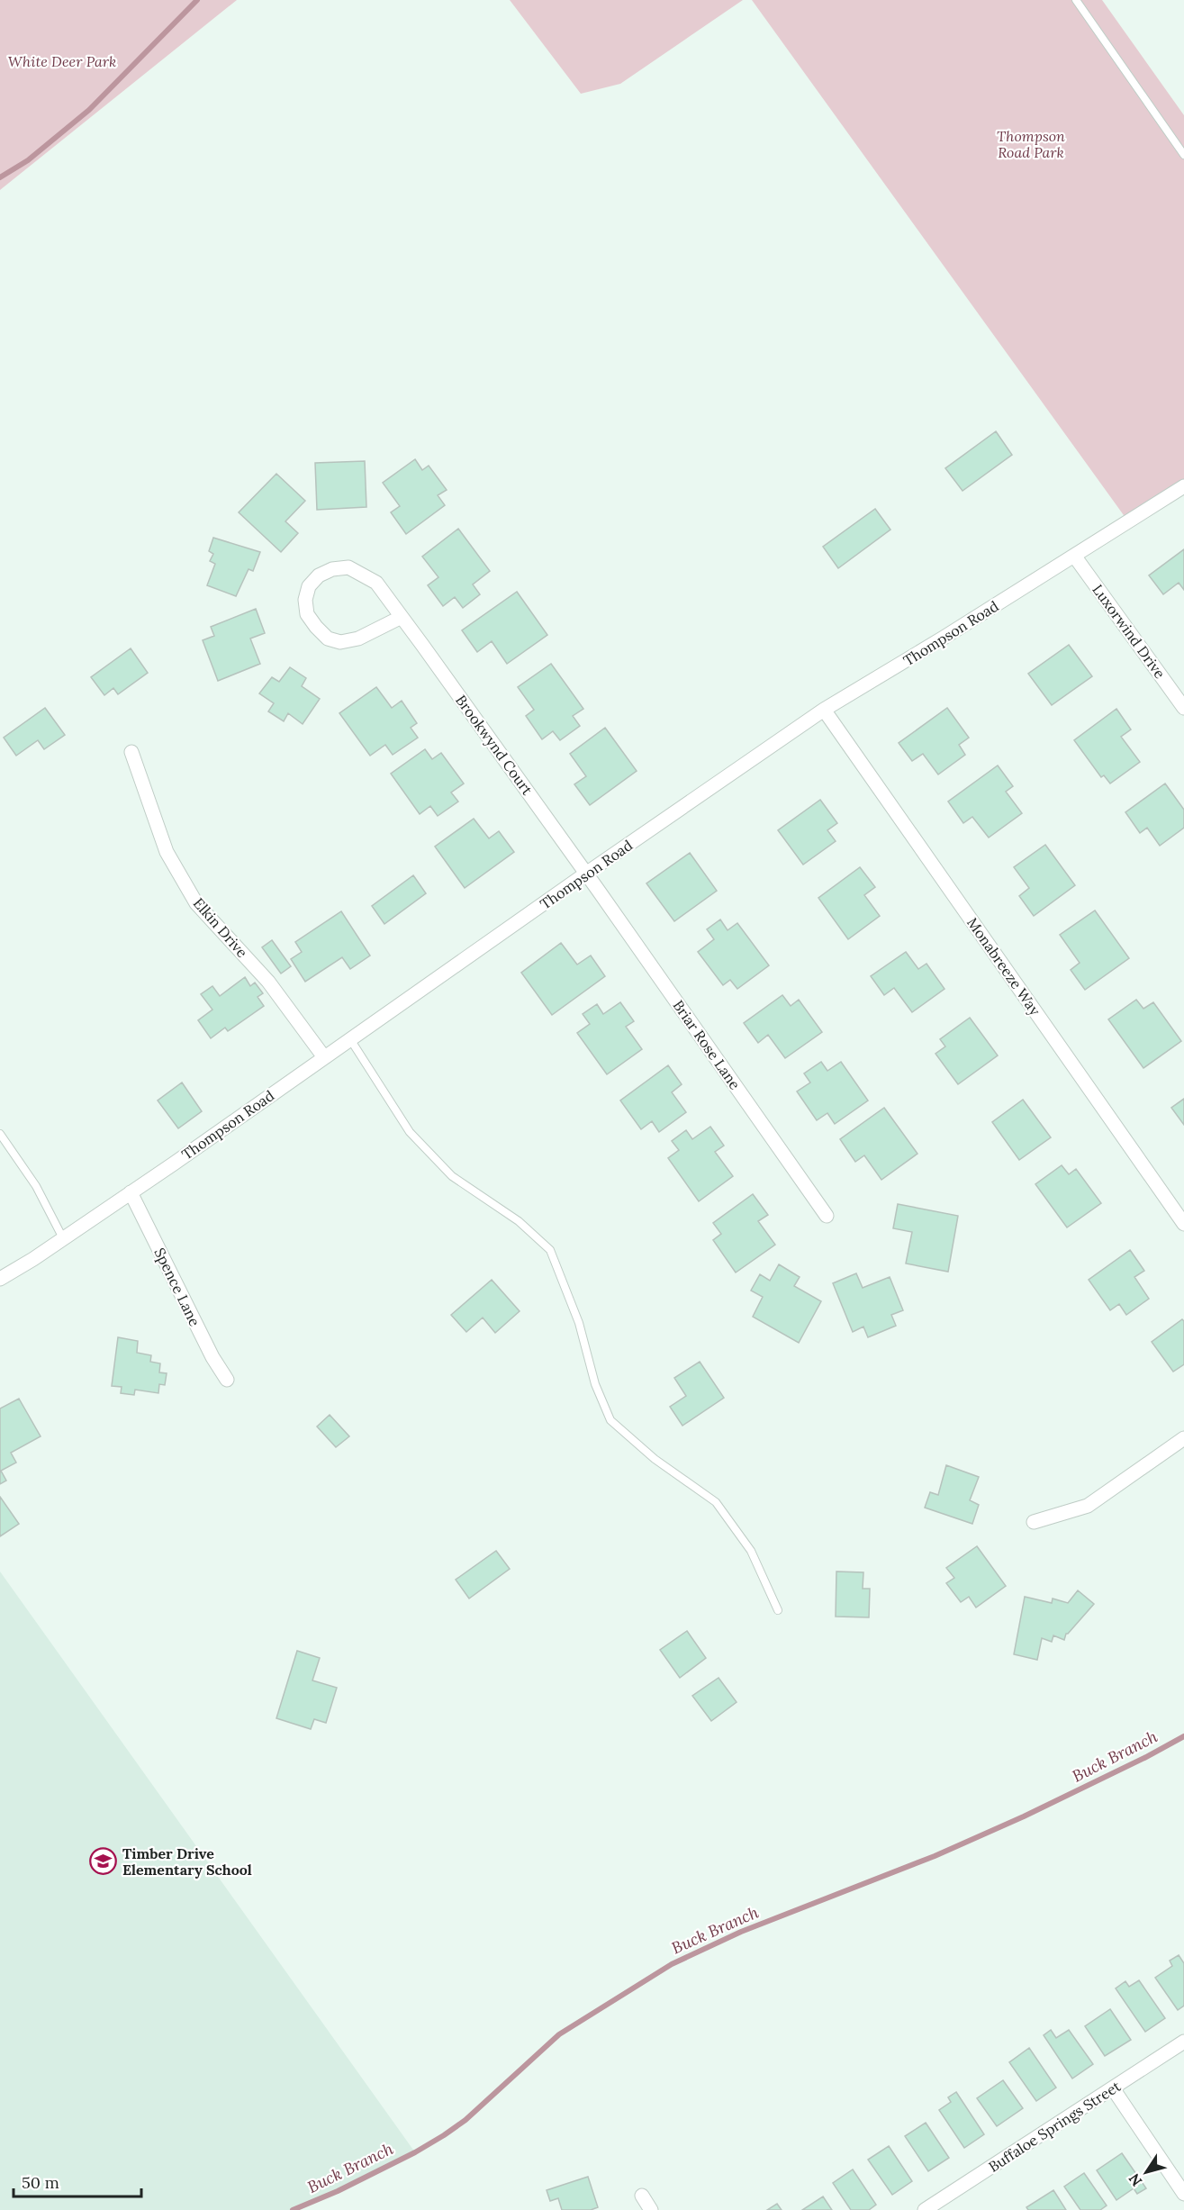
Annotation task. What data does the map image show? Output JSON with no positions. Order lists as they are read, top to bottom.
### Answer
{
  "streets": {
    "street": [
      "Luxorwind Drive",
      "Thompson Road",
      "Brookwynd Court",
      "Elkin Drive",
      "Monabreeze Way",
      "Briar Rose Lane",
      "Spence Lane",
      "Buffaloe Springs Street"
    ]
  },
  "crossings": [
    ["Luxorwind Drive", "Thompson Road"],
    ["Thompson Road", "Brookwynd Court"],
    ["Thompson Road", "Elkin Drive"],
    ["Thompson Road", "Monabreeze Way"],
    ["Thompson Road", "Briar Rose Lane"],
    ["Thompson Road", "Spence Lane"],
    ["Brookwynd Court", "Briar Rose Lane"]
  ],
  "water": ["Buck Branch"],
  "parks": ["White Deer Park", "Thompson Road Park"],
  "places": {
    "school or university": ["Timber Drive Elementary School"]
  },
  "scale_bar": "50 m",
  "north": "bottom left"
}
